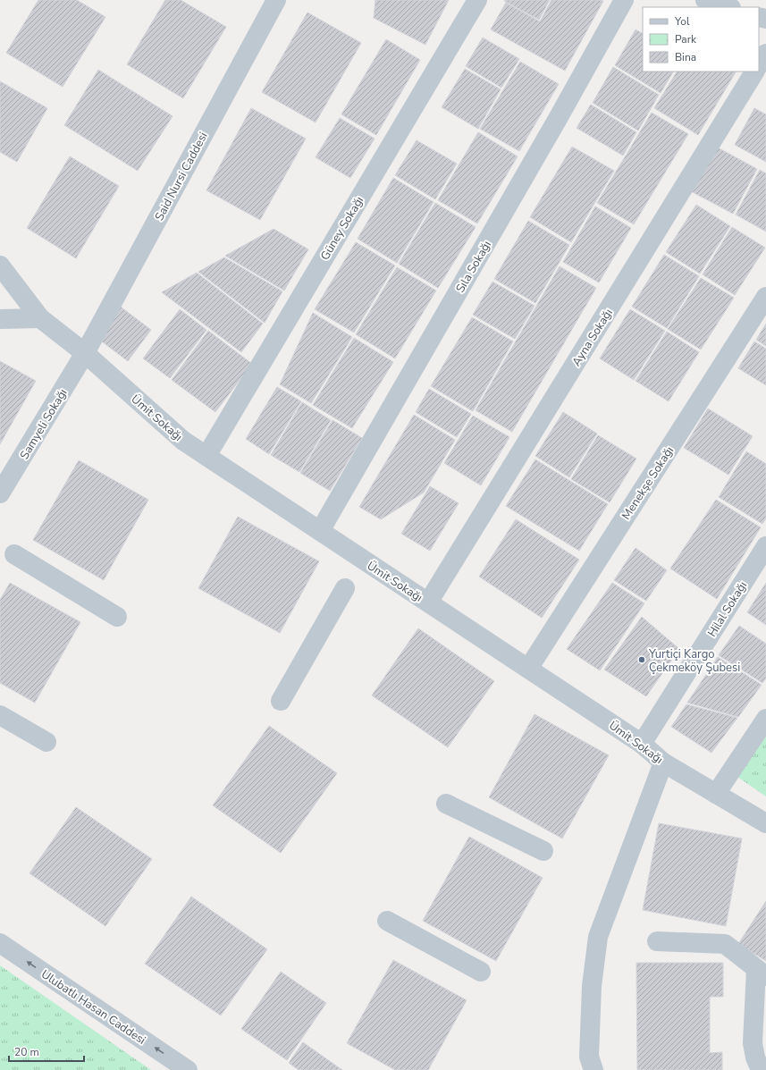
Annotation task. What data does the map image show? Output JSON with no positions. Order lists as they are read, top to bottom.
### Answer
{
  "streets": {
    "street": [
      "Said Nursi Caddesi",
      "Güney Sokağı",
      "Sıla Sokağı",
      "Ayna Sokağı",
      "Ümit Sokağı",
      "Samyeli Sokağı",
      "Menekşe Sokağı",
      "Hilal Sokağı",
      "Ulubatlı Hasan Caddesi"
    ]
  },
  "crossings": [
    ["Said Nursi Caddesi", "Ümit Sokağı"],
    ["Said Nursi Caddesi", "Samyeli Sokağı"],
    ["Güney Sokağı", "Ümit Sokağı"],
    ["Sıla Sokağı", "Ümit Sokağı"],
    ["Ayna Sokağı", "Ümit Sokağı"],
    ["Ümit Sokağı", "Samyeli Sokağı"],
    ["Ümit Sokağı", "Menekşe Sokağı"],
    ["Ümit Sokağı", "Hilal Sokağı"]
  ],
  "one_way": ["Ulubatlı Hasan Caddesi"],
  "places": ["Yurtiçi Kargo Çekmeköy Şubesi"],
  "legend": ["Yol", "Park", "Bina"],
  "scale_bar": "20 m"
}
